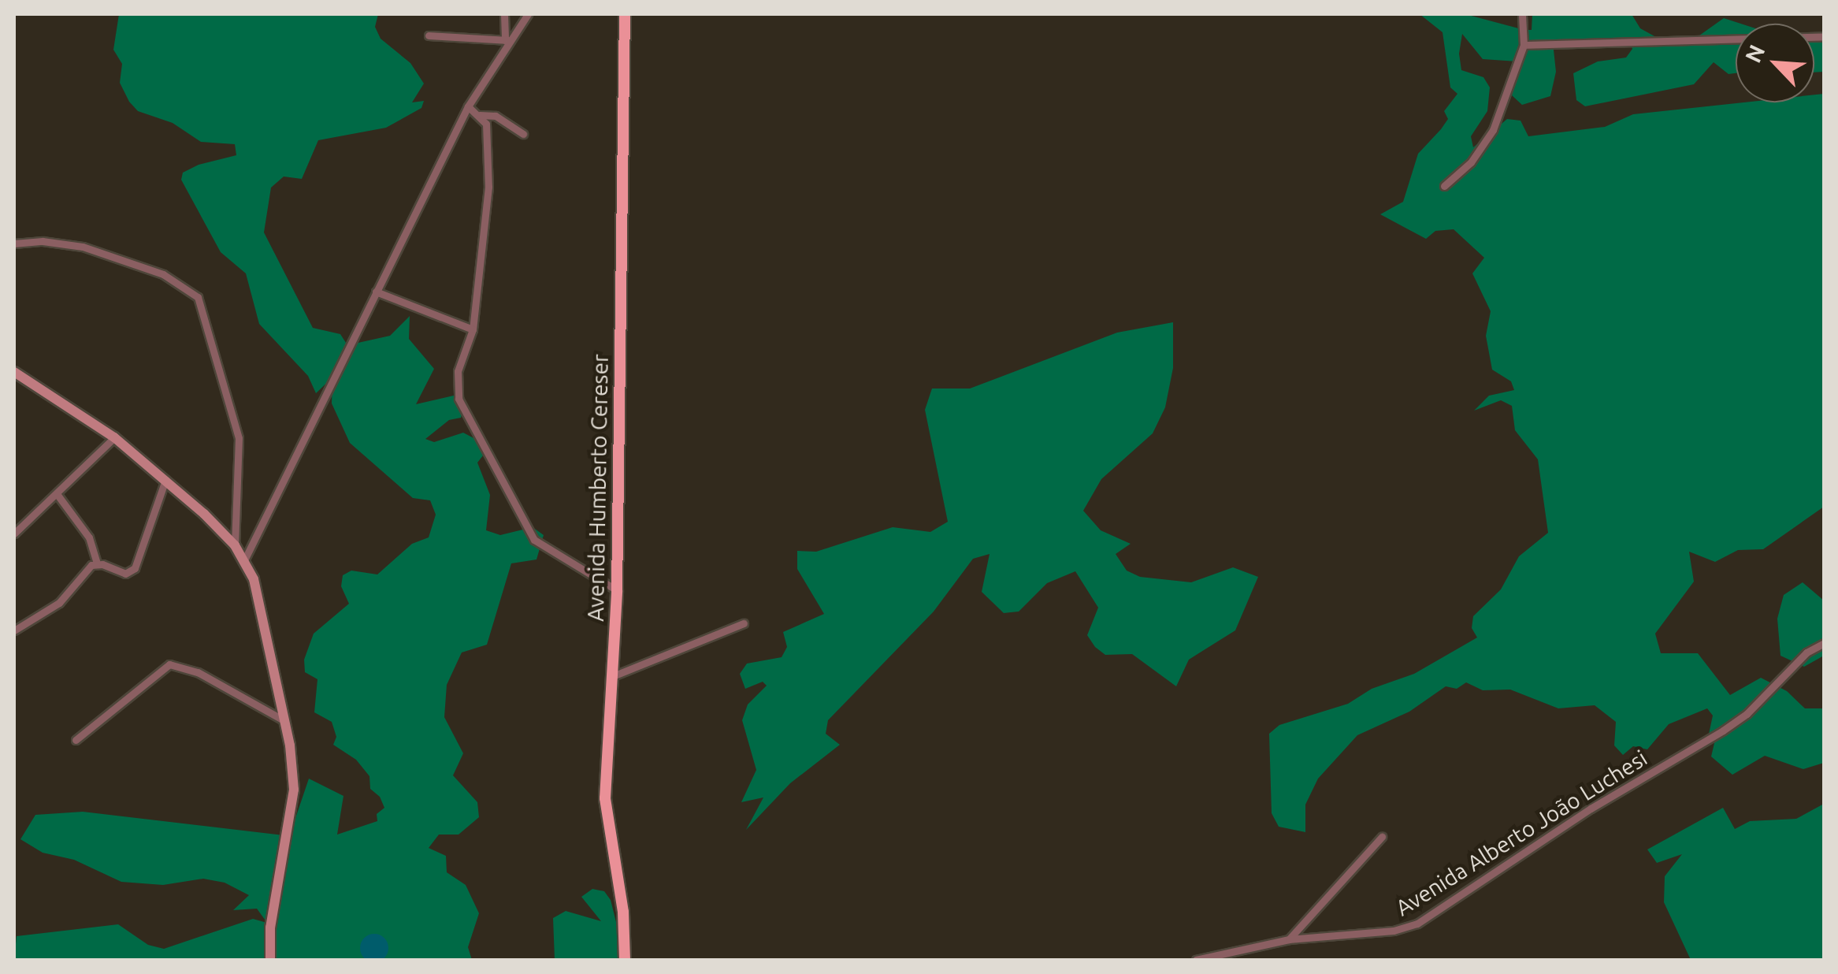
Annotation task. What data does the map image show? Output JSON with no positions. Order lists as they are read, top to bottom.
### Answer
{
  "streets": {
    "main road": ["Avenida Humberto Cereser"],
    "street": ["Avenida Alberto João Luchesi"]
  },
  "north": "top left"
}
